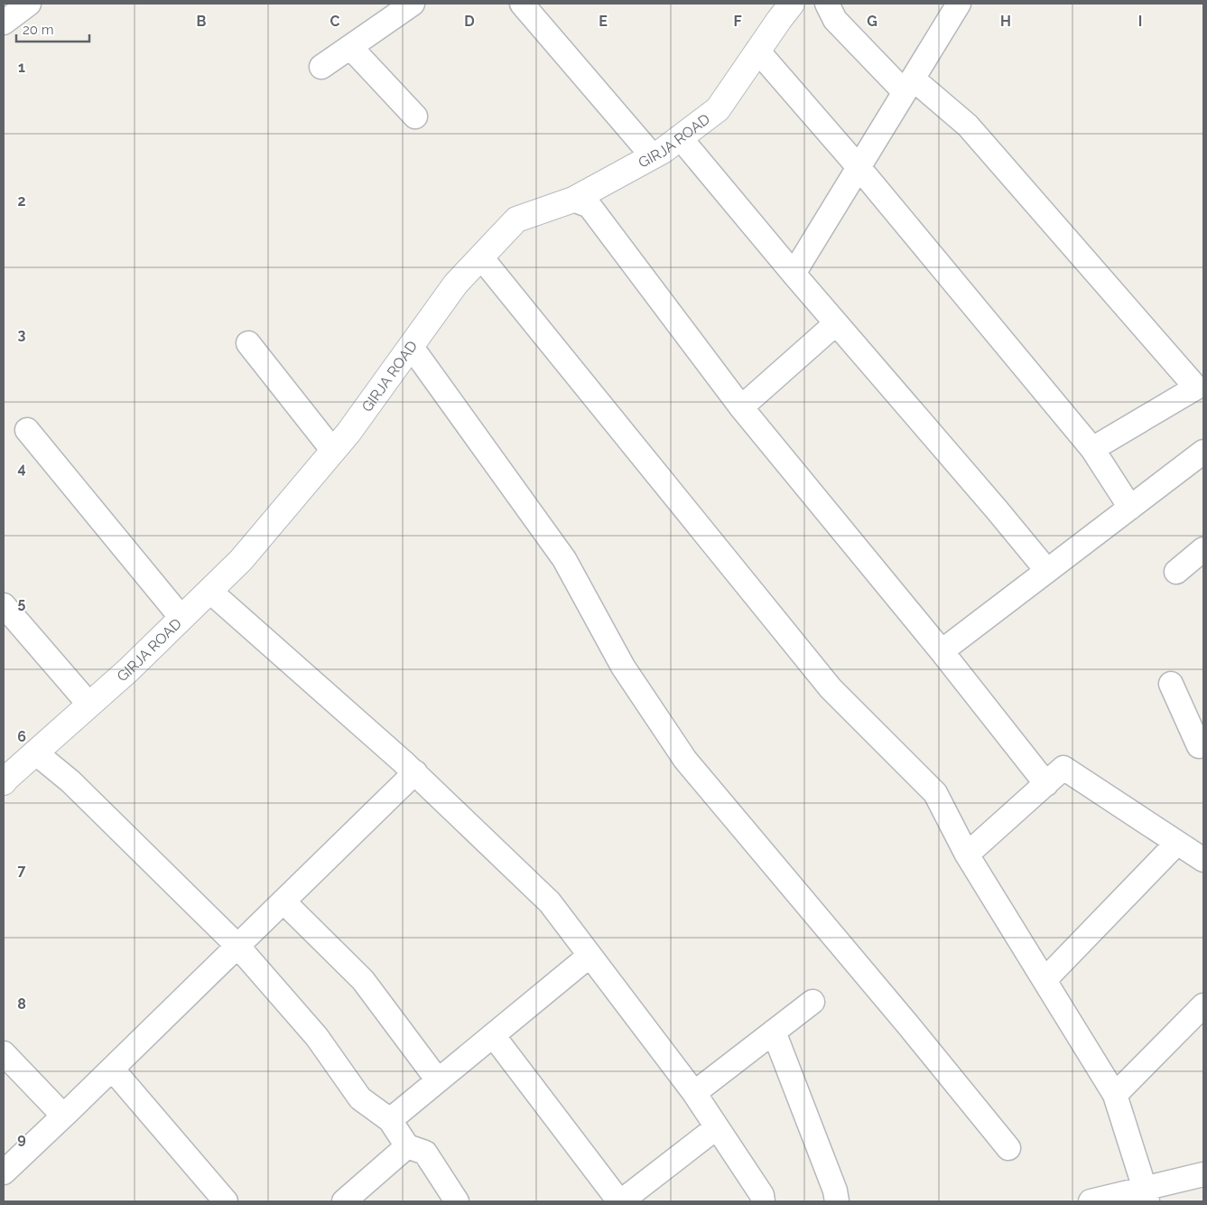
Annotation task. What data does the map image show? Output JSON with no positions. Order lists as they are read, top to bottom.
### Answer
{
  "streets": {
    "main road": ["GIRJA ROAD"]
  },
  "scale_bar": "20 m",
  "grid": {
    "columns": [
      "B",
      "C",
      "D",
      "E",
      "F",
      "G",
      "H",
      "I"
    ],
    "rows": [
      "1",
      "2",
      "3",
      "4",
      "5",
      "6",
      "7",
      "8",
      "9"
    ]
  }
}
